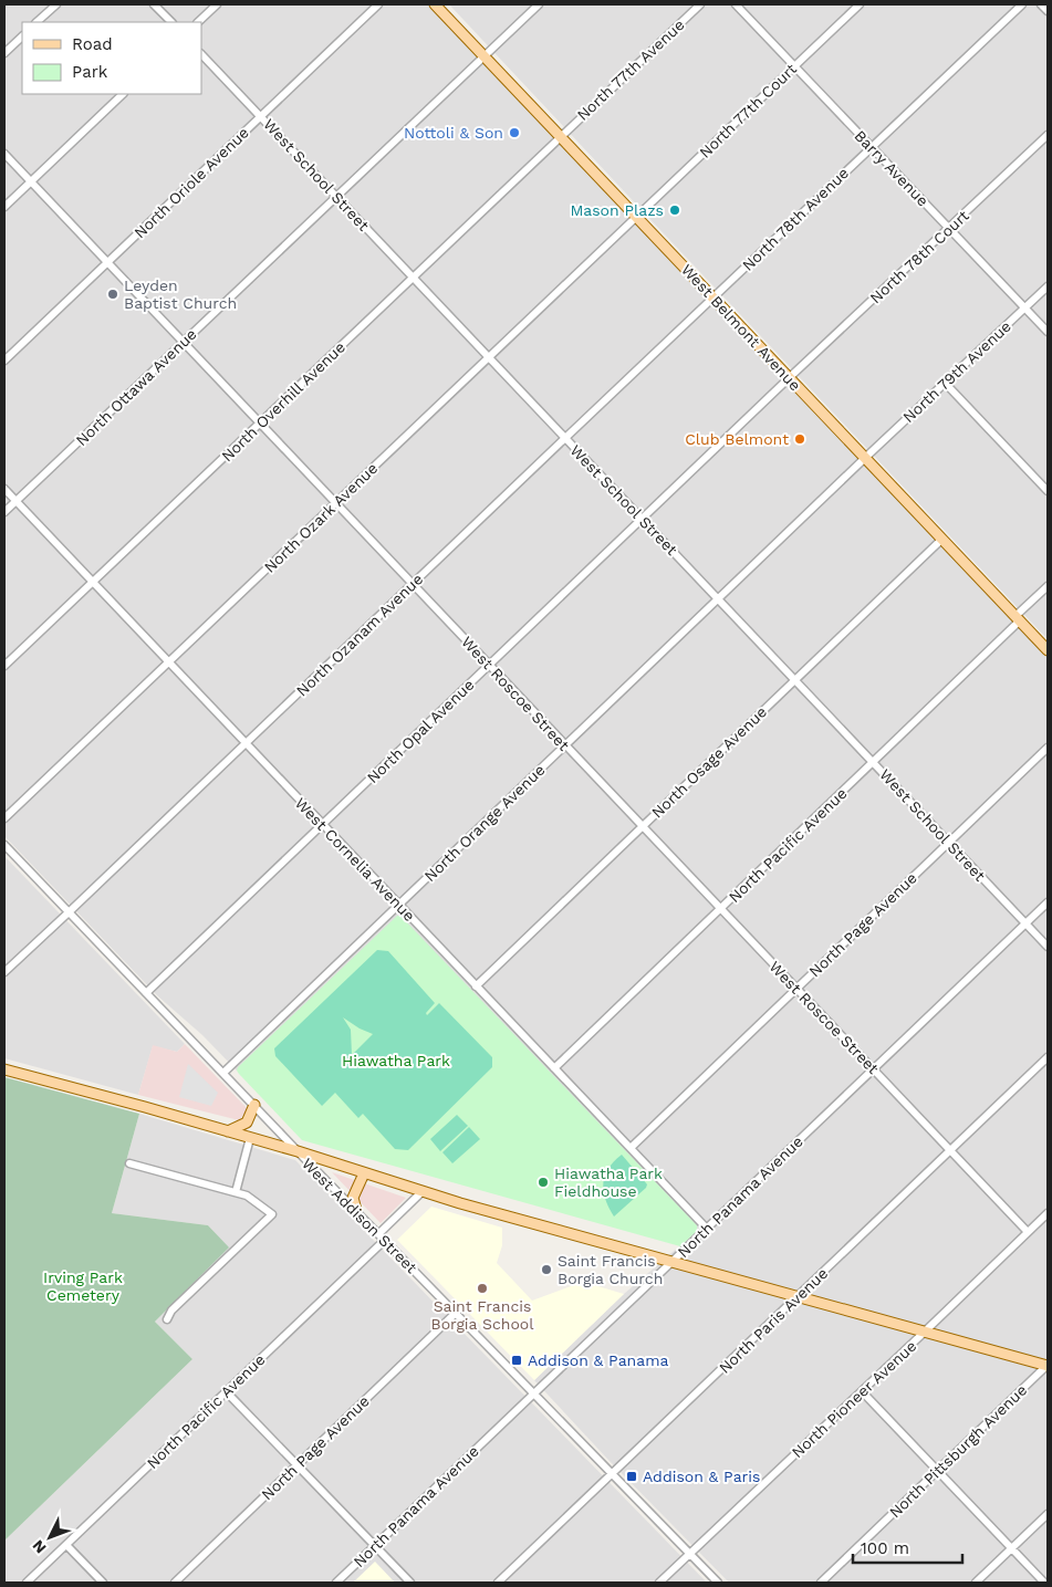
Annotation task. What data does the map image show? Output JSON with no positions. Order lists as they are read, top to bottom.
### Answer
{
  "streets": {
    "main road": ["West Belmont Avenue"],
    "street": [
      "North 77th Avenue",
      "North 77th Court",
      "Barry Avenue",
      "West School Street",
      "North Oriole Avenue",
      "North 78th Avenue",
      "North 78th Court",
      "North 79th Avenue",
      "North Ottawa Avenue",
      "North Overhill Avenue",
      "North Ozark Avenue",
      "North Ozanam Avenue",
      "West Roscoe Street",
      "North Opal Avenue",
      "North Osage Avenue",
      "North Orange Avenue",
      "North Pacific Avenue",
      "West Cornelia Avenue",
      "North Page Avenue",
      "North Panama Avenue",
      "West Addison Street",
      "North Paris Avenue",
      "North Pioneer Avenue",
      "North Pittsburgh Avenue"
    ]
  },
  "crossings": [
    ["North 77th Avenue", "West Belmont Avenue"],
    ["North 77th Avenue", "North Overhill Avenue"],
    ["North 77th Court", "Barry Avenue"],
    ["North 77th Court", "West Belmont Avenue"],
    ["North 77th Court", "North Ozark Avenue"],
    ["Barry Avenue", "North 78th Avenue"],
    ["Barry Avenue", "North 78th Court"],
    ["Barry Avenue", "North 79th Avenue"],
    ["West School Street", "North Oriole Avenue"],
    ["West School Street", "North Ottawa Avenue"],
    ["West School Street", "North Overhill Avenue"],
    ["West School Street", "North Ozark Avenue"],
    ["West School Street", "North Ozanam Avenue"],
    ["West School Street", "North Opal Avenue"],
    ["West School Street", "North Osage Avenue"],
    ["West School Street", "North Orange Avenue"],
    ["West School Street", "North Pacific Avenue"],
    ["West School Street", "North Page Avenue"],
    ["West School Street", "North Panama Avenue"],
    ["North Oriole Avenue", "West Roscoe Street"],
    ["North 78th Avenue", "West Belmont Avenue"],
    ["North 78th Avenue", "North Ozanam Avenue"],
    ["North 78th Court", "West Belmont Avenue"],
    ["North 78th Court", "North Opal Avenue"],
    ["West Belmont Avenue", "North 79th Avenue"],
    ["West Belmont Avenue", "North Ottawa Avenue"],
    ["West Belmont Avenue", "North Overhill Avenue"],
    ["West Belmont Avenue", "North Ozark Avenue"],
    ["West Belmont Avenue", "North Ozanam Avenue"],
    ["West Belmont Avenue", "North Opal Avenue"],
    ["West Belmont Avenue", "North Osage Avenue"],
    ["West Belmont Avenue", "North Orange Avenue"],
    ["West Belmont Avenue", "North Pacific Avenue"],
    ["North 79th Avenue", "North Orange Avenue"],
    ["North Ottawa Avenue", "West Roscoe Street"],
    ["North Ottawa Avenue", "West Cornelia Avenue"],
    ["North Overhill Avenue", "West Roscoe Street"],
    ["North Overhill Avenue", "West Cornelia Avenue"],
    ["North Ozark Avenue", "West Roscoe Street"],
    ["North Ozark Avenue", "West Cornelia Avenue"],
    ["North Ozanam Avenue", "West Roscoe Street"],
    ["North Ozanam Avenue", "West Cornelia Avenue"],
    ["North Ozanam Avenue", "West Addison Street"],
    ["West Roscoe Street", "North Opal Avenue"],
    ["West Roscoe Street", "North Osage Avenue"],
    ["West Roscoe Street", "North Orange Avenue"],
    ["West Roscoe Street", "North Pacific Avenue"],
    ["West Roscoe Street", "North Page Avenue"],
    ["West Roscoe Street", "North Panama Avenue"],
    ["West Roscoe Street", "North Paris Avenue"],
    ["West Roscoe Street", "North Pioneer Avenue"],
    ["North Opal Avenue", "West Cornelia Avenue"],
    ["North Opal Avenue", "West Addison Street"],
    ["North Osage Avenue", "West Cornelia Avenue"],
    ["North Orange Avenue", "West Cornelia Avenue"],
    ["North Orange Avenue", "West Addison Street"],
    ["North Pacific Avenue", "West Cornelia Avenue"],
    ["North Pacific Avenue", "West Addison Street"],
    ["West Cornelia Avenue", "North Page Avenue"],
    ["West Cornelia Avenue", "North Panama Avenue"],
    ["North Page Avenue", "West Addison Street"],
    ["North Panama Avenue", "West Addison Street"],
    ["West Addison Street", "North Paris Avenue"],
    ["West Addison Street", "North Pioneer Avenue"]
  ],
  "parks": ["Hiawatha Park", "Irving Park Cemetery"],
  "places": {
    "other": [
      "Nottoli & Son",
      "Mason Plazs",
      "Leyden Baptist Church",
      "Club Belmont",
      "Hiawatha Park Fieldhouse",
      "Saint Francis Borgia Church",
      "Saint Francis Borgia School"
    ],
    "transit": ["Addison & Panama", "Addison & Paris"]
  },
  "legend": ["Road", "Park"],
  "scale_bar": "100 m",
  "north": "bottom left"
}
